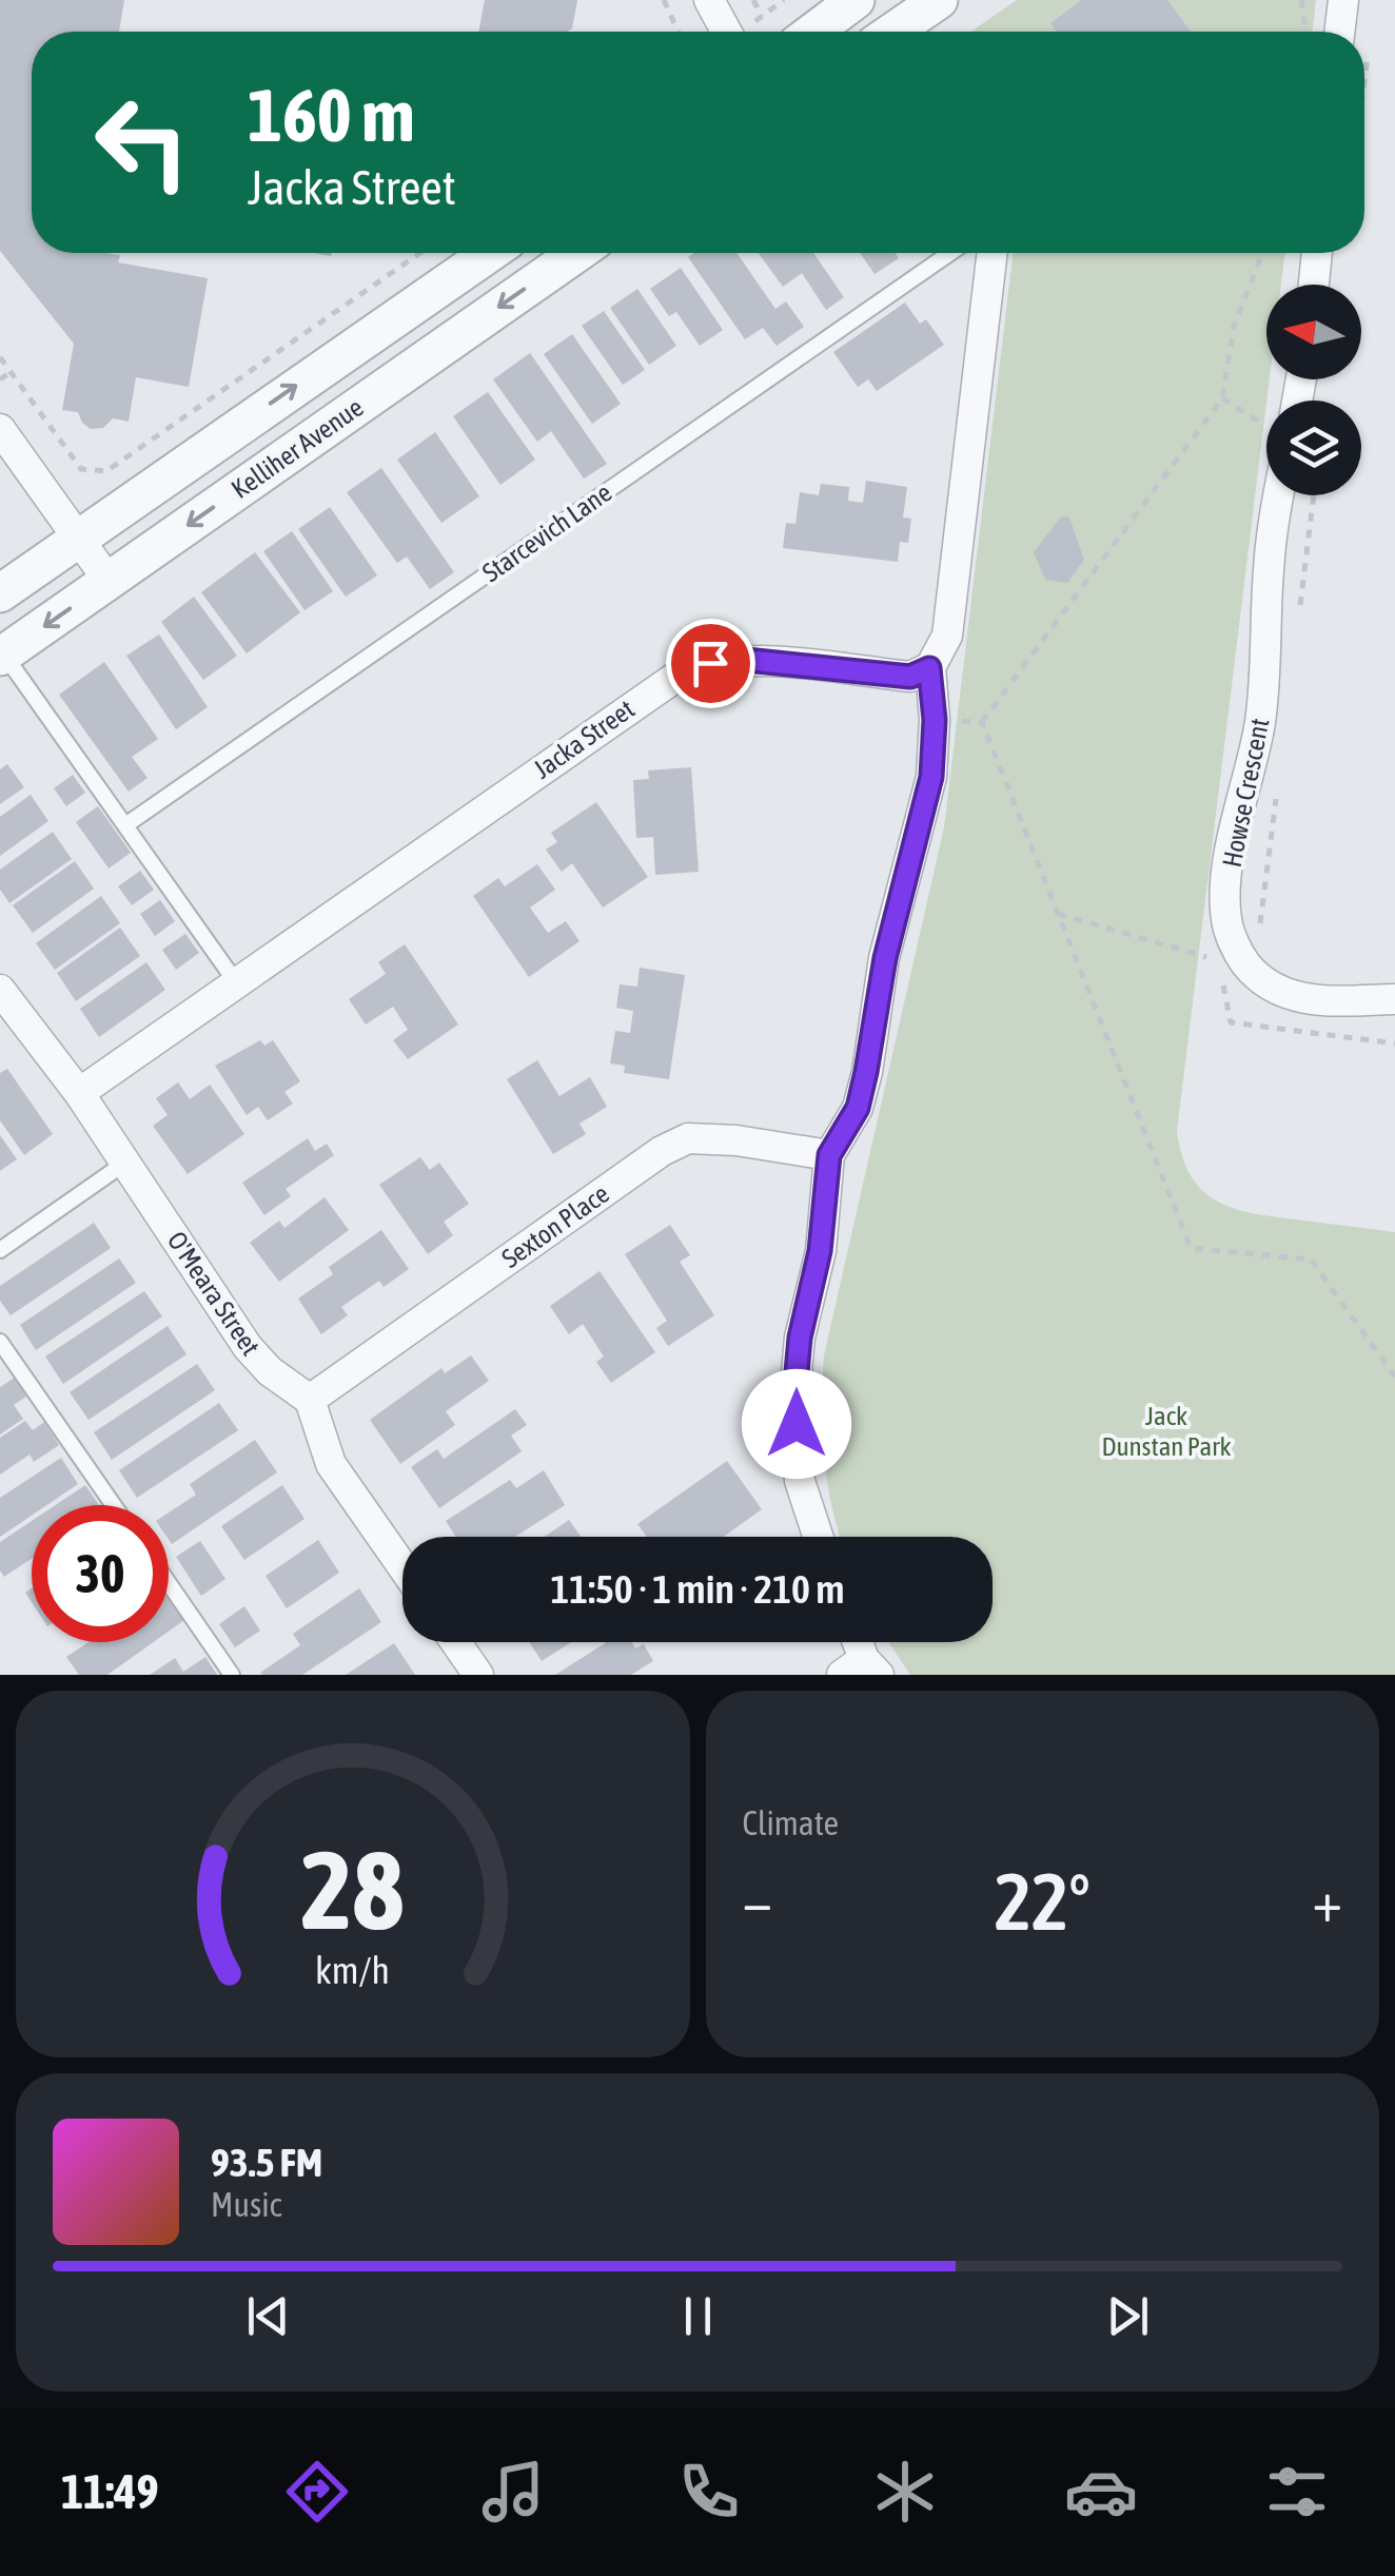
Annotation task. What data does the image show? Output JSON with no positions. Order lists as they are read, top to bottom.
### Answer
{
  "streets": {
    "street": [
      "Kelliher Avenue",
      "Jacka Street",
      "Howse Crescent",
      "Sexton Place",
      "O'Meara Street"
    ],
    "lane": ["Starcevich Lane"]
  },
  "crossings": [
    ["Jacka Street", "O'Meara Street"],
    ["Sexton Place", "O'Meara Street"]
  ],
  "parks": ["Jack Dunstan Park"],
  "north": "left",
  "page": {
    "turn": ["160 m", "Jacka Street"],
    "limit": "30",
    "trip": "11:50 · 1 min · 210 m",
    "tile": "Climate",
    "heat": ["−", "22°", "+"],
    "song": ["93.5 FM", "Music"],
    "tabs": "11:49",
    "gauge": ["28", "km/h"]
  }
}
